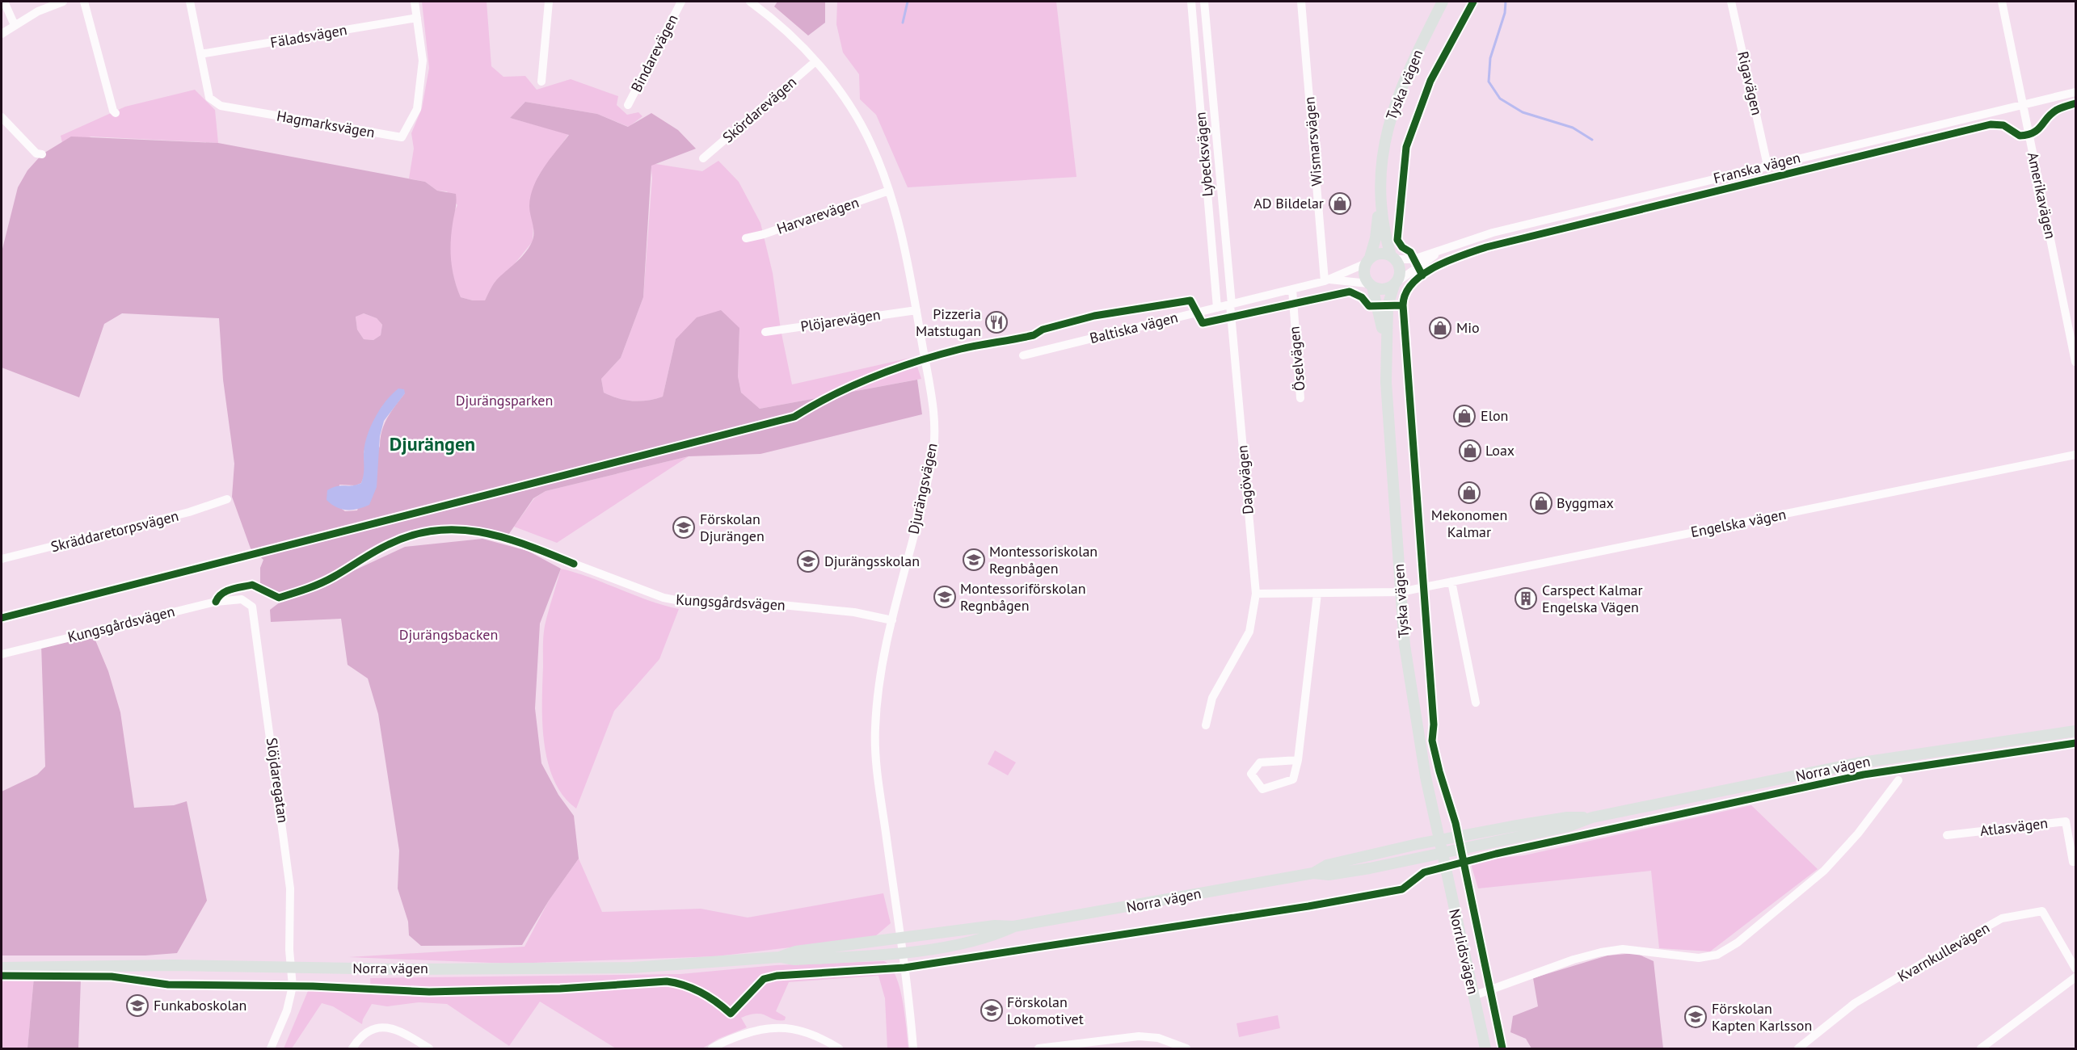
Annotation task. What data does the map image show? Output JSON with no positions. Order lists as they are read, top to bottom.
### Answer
{
  "streets": {
    "main road": ["Tyska vägen", "Norra vägen", "Norrlidsvägen"],
    "street": [
      "Fäladsvägen",
      "Bindarevägen",
      "Rigavägen",
      "Skördarevägen",
      "Hagmarksvägen",
      "Wismarsvägen",
      "Lybecksvägen",
      "Franska vägen",
      "Amerikavägen",
      "Harvarevägen",
      "Plöjarevägen",
      "Baltiska vägen",
      "Öselvägen",
      "Dagövägen",
      "Djurängsvägen",
      "Engelska vägen",
      "Skräddaretorpsvägen",
      "Kungsgårdsvägen",
      "Slöjdaregatan",
      "Atlasvägen",
      "Kvarnkullevägen"
    ]
  },
  "crossings": [
    ["Fäladsvägen", "Hagmarksvägen"],
    ["Rigavägen", "Franska vägen"],
    ["Tyska vägen", "Franska vägen"],
    ["Tyska vägen", "Baltiska vägen"],
    ["Tyska vägen", "Engelska vägen"],
    ["Tyska vägen", "Norra vägen"],
    ["Tyska vägen", "Norrlidsvägen"],
    ["Skördarevägen", "Djurängsvägen"],
    ["Wismarsvägen", "Baltiska vägen"],
    ["Lybecksvägen", "Baltiska vägen"],
    ["Lybecksvägen", "Dagövägen"],
    ["Franska vägen", "Amerikavägen"],
    ["Franska vägen", "Baltiska vägen"],
    ["Harvarevägen", "Djurängsvägen"],
    ["Plöjarevägen", "Djurängsvägen"],
    ["Baltiska vägen", "Öselvägen"],
    ["Baltiska vägen", "Dagövägen"],
    ["Djurängsvägen", "Kungsgårdsvägen"],
    ["Djurängsvägen", "Norra vägen"],
    ["Kungsgårdsvägen", "Slöjdaregatan"],
    ["Norra vägen", "Slöjdaregatan"],
    ["Norra vägen", "Norrlidsvägen"]
  ],
  "districts": ["Djurängen"],
  "parks": ["Djurängsparken", "Djurängsbacken"],
  "places": {
    "shop": [
      "AD Bildelar",
      "Mio",
      "Elon",
      "Loax",
      "Mekonomen Kalmar",
      "Byggmax"
    ],
    "restaurant": ["Pizzeria Matstugan"],
    "school or university": [
      "Förskolan Djurängen",
      "Montessoriskolan Regnbågen",
      "Djurängsskolan",
      "Montessoriförskolan Regnbågen",
      "Funkaboskolan",
      "Förskolan Lokomotivet",
      "Förskolan Kapten Karlsson"
    ],
    "building": ["Carspect Kalmar Engelska Vägen"]
  }
}
